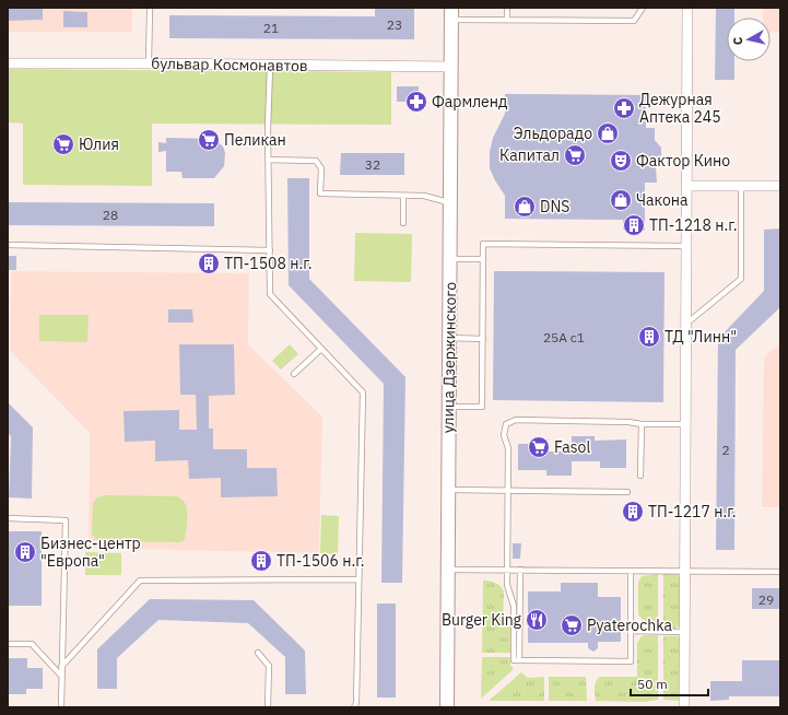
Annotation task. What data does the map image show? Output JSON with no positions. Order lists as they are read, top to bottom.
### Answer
{
  "streets": {
    "main road": ["улица Дзержинского"],
    "street": ["бульвар Космонавтов"]
  },
  "crossings": [
    ["бульвар Космонавтов", "улица Дзержинского"]
  ],
  "places": {
    "pharmacy": ["Фармленд", "Дежурная Аптека 245"],
    "shop": ["Эльдорадо", "Чакона", "DNS"],
    "supermarket": [
      "Пеликан",
      "Юлия",
      "Капитал",
      "Fasol",
      "Pyaterochka"
    ],
    "theatre": ["Фактор Кино"],
    "building": [
      "ТП-1218 н.г.",
      "ТП-1508 н.г.",
      "ТД \"Линн\"",
      "ТП-1217 н.г.",
      "Бизнес-центр \"Европа\"",
      "ТП-1506 н.г."
    ],
    "restaurant": ["Burger King"]
  },
  "house_numbers": [
    "23",
    "21",
    "32",
    "28",
    "25А с1",
    "2",
    "29"
  ],
  "scale_bar": "50 m",
  "north": "left"
}
